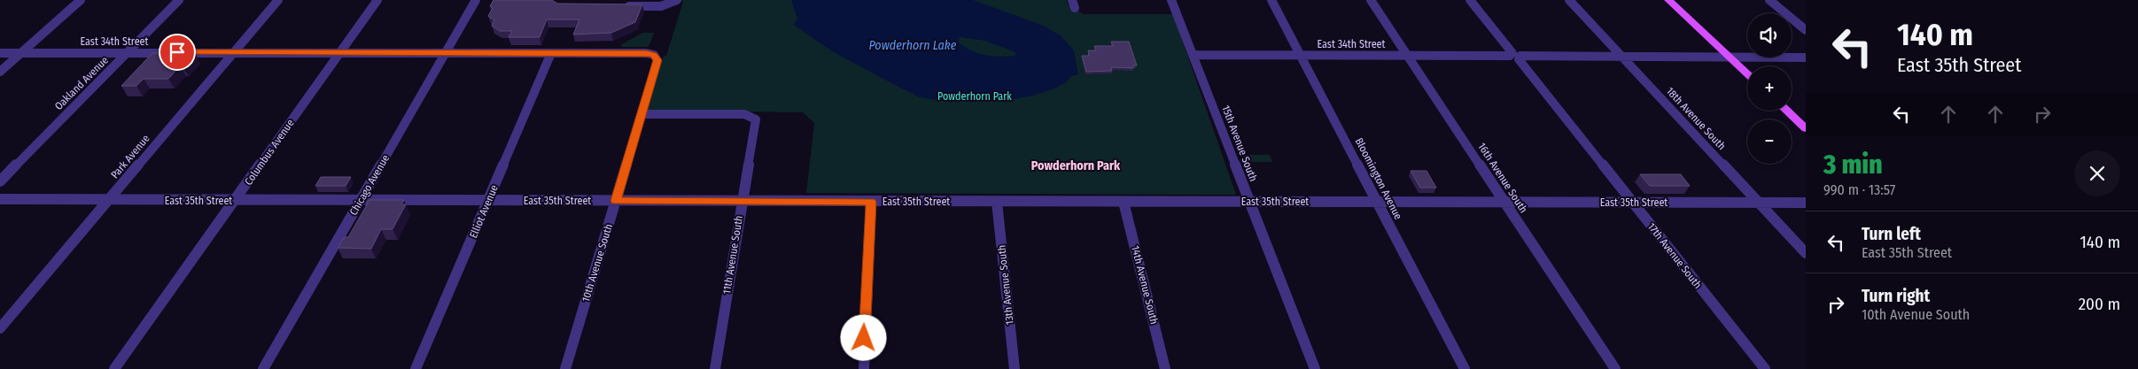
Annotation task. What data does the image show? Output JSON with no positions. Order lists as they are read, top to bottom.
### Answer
{
  "streets": {
    "street": [
      "East 34th Street",
      "Oakland Avenue",
      "18th Avenue South",
      "15th Avenue South",
      "Columbus Avenue",
      "Park Avenue",
      "16th Avenue South",
      "Bloomington Avenue",
      "Chicago Avenue",
      "East 35th Street",
      "Elliot Avenue",
      "11th Avenue South",
      "17th Avenue South",
      "10th Avenue South",
      "13th Avenue South",
      "14th Avenue South"
    ]
  },
  "crossings": [
    ["East 34th Street", "Oakland Avenue"],
    ["East 34th Street", "18th Avenue South"],
    ["East 34th Street", "15th Avenue South"],
    ["East 34th Street", "Columbus Avenue"],
    ["East 34th Street", "Park Avenue"],
    ["East 34th Street", "16th Avenue South"],
    ["East 34th Street", "Bloomington Avenue"],
    ["East 34th Street", "Chicago Avenue"],
    ["East 34th Street", "Elliot Avenue"],
    ["East 34th Street", "17th Avenue South"],
    ["East 34th Street", "10th Avenue South"],
    ["18th Avenue South", "East 35th Street"],
    ["15th Avenue South", "East 35th Street"],
    ["Columbus Avenue", "East 35th Street"],
    ["Park Avenue", "East 35th Street"],
    ["16th Avenue South", "East 35th Street"],
    ["Bloomington Avenue", "East 35th Street"],
    ["Chicago Avenue", "East 35th Street"],
    ["East 35th Street", "Elliot Avenue"],
    ["East 35th Street", "11th Avenue South"],
    ["East 35th Street", "17th Avenue South"],
    ["East 35th Street", "10th Avenue South"],
    ["East 35th Street", "13th Avenue South"],
    ["East 35th Street", "14th Avenue South"]
  ],
  "districts": ["Powderhorn Park"],
  "water": ["Powderhorn Lake"],
  "parks": ["Powderhorn Park"],
  "page": {
    "turn": ["140 m", "East 35th Street"],
    "map_buttons": ["+", "−"],
    "heading": ["3 min", "990 m · 13:57"],
    "list": [
      {
        "name": "Turn left",
        "note": "East 35th Street",
        "value": "140 m"
      },
      {
        "name": "Turn right",
        "note": "10th Avenue South",
        "value": "200 m"
      }
    ]
  }
}
